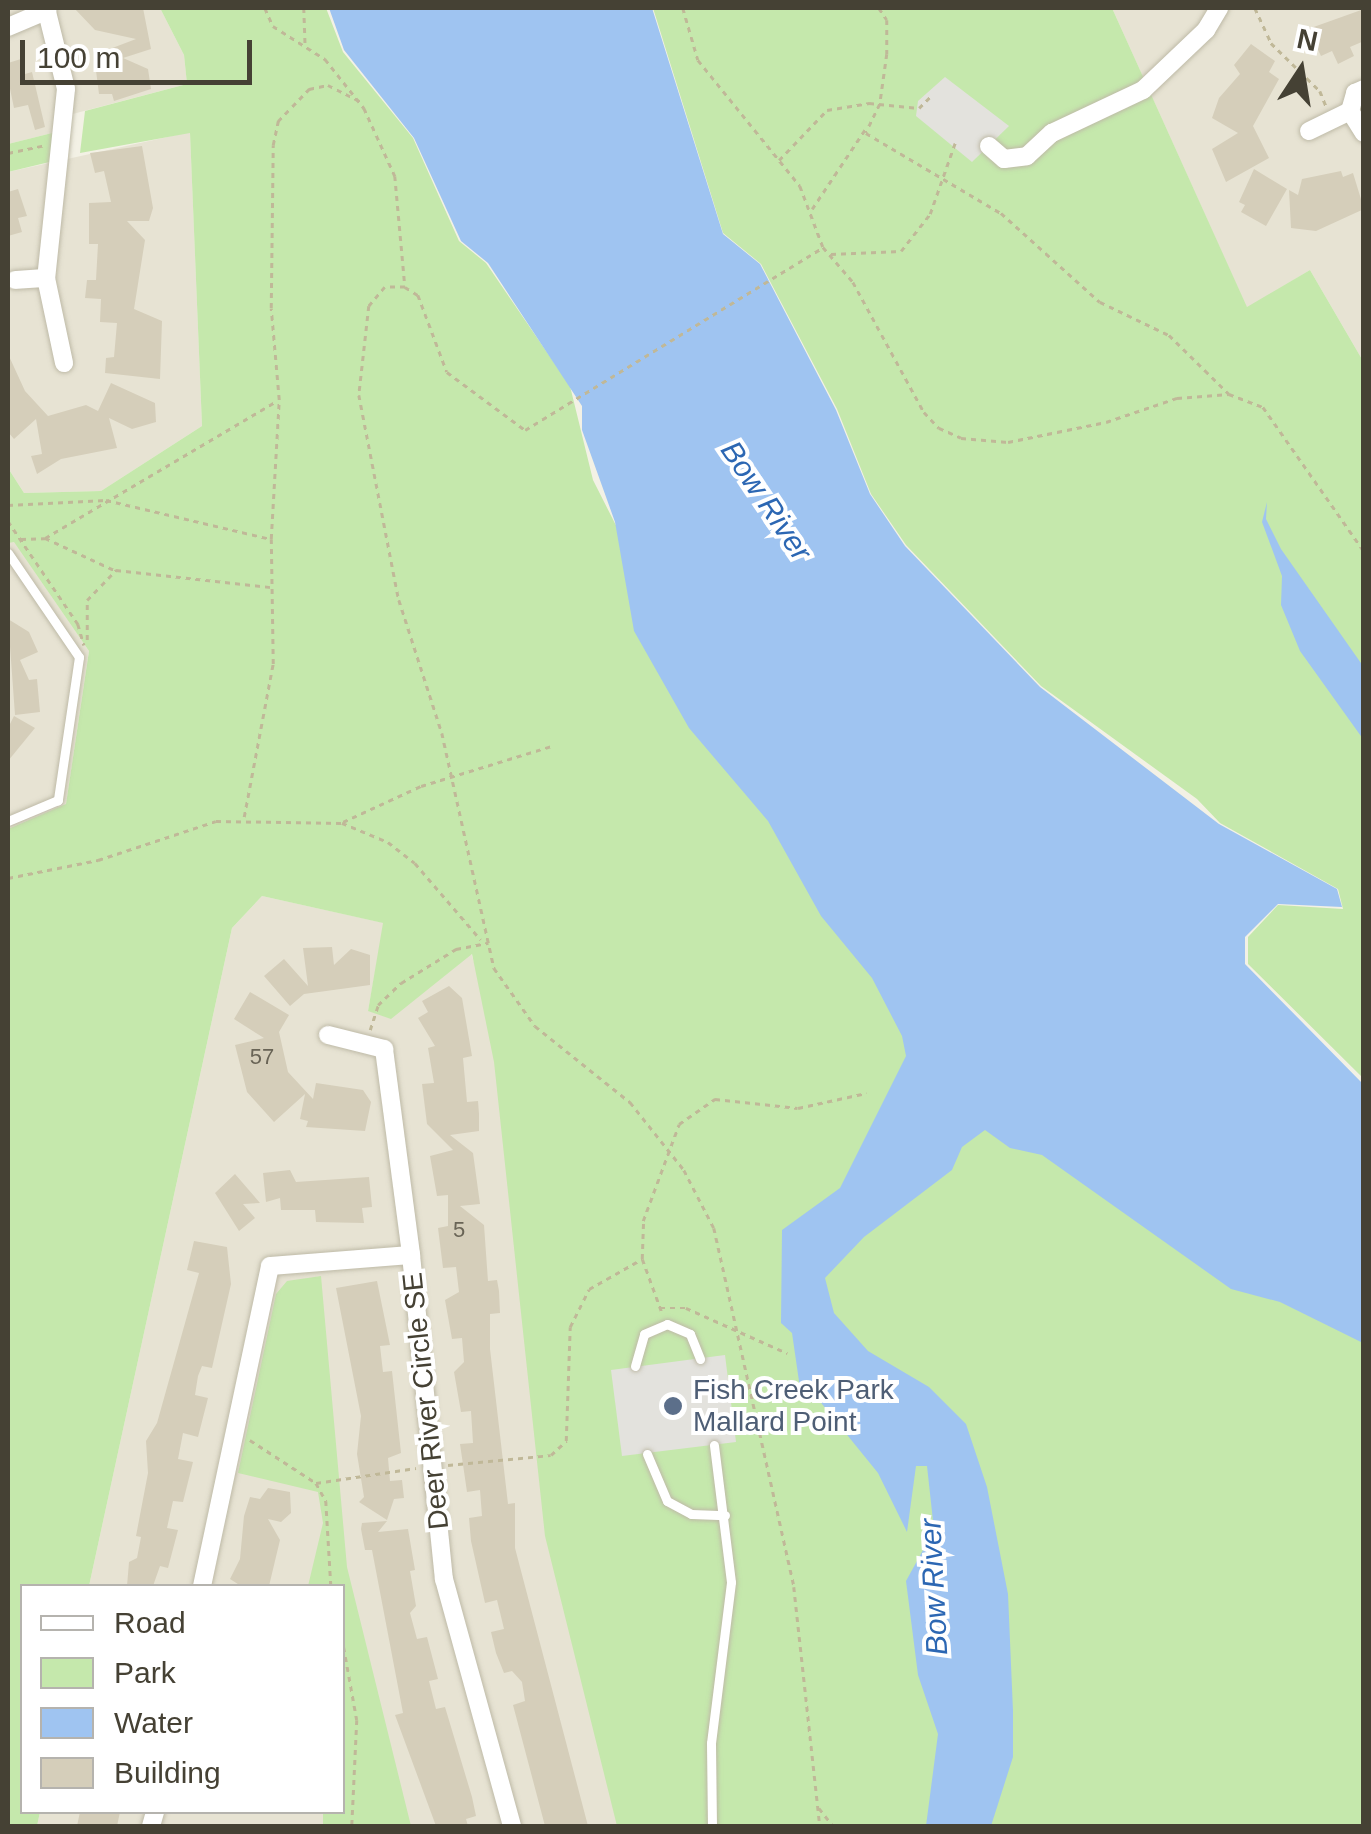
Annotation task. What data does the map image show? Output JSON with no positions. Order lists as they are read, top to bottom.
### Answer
{
  "streets": {
    "street": ["Deer River Circle SE"]
  },
  "water": ["Bow River"],
  "places": ["Fish Creek Park Mallard Point"],
  "house_numbers": ["57", "5"],
  "legend": [
    "Road",
    "Park",
    "Water",
    "Building"
  ],
  "scale_bar": "100 m",
  "north": "top"
}
